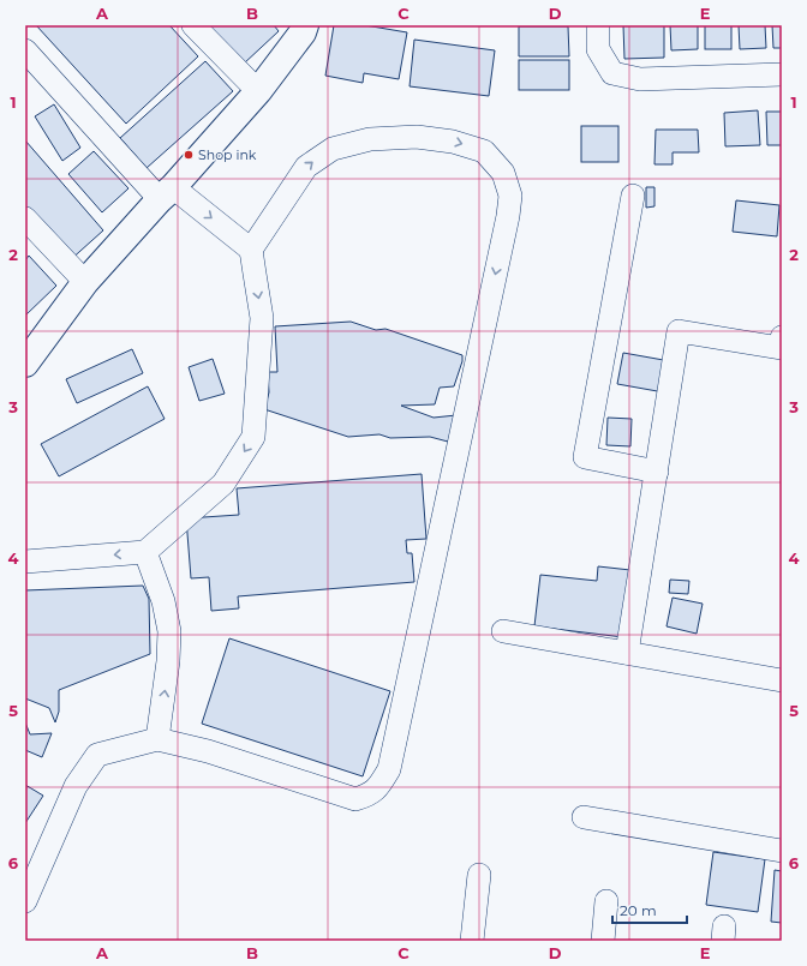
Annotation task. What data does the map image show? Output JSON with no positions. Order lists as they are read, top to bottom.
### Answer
{
  "places": ["Shop ink"],
  "scale_bar": "20 m",
  "grid": {
    "columns": [
      "A",
      "B",
      "C",
      "D",
      "E"
    ],
    "rows": [
      "1",
      "2",
      "3",
      "4",
      "5",
      "6"
    ]
  }
}
